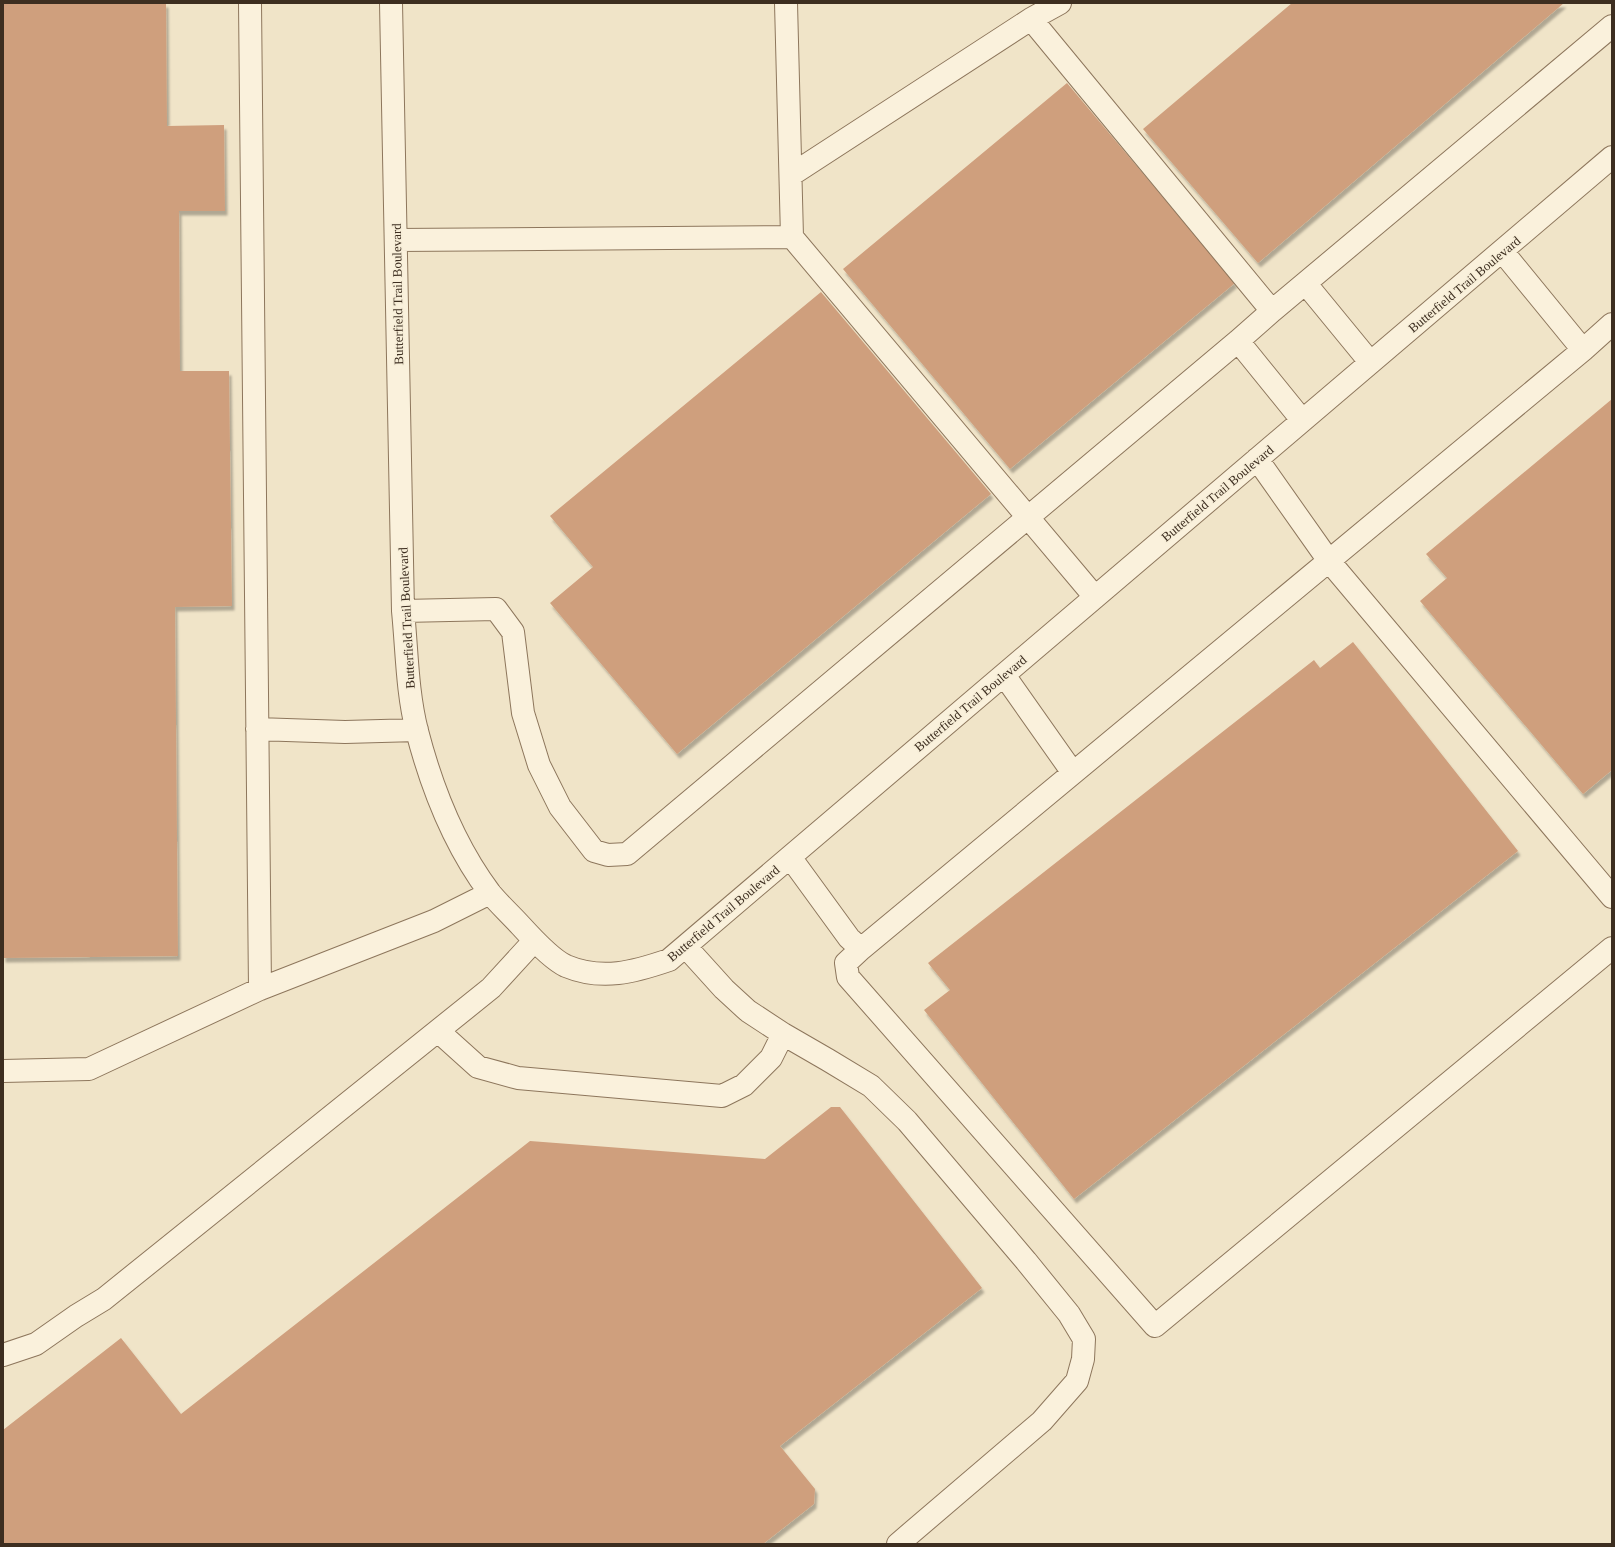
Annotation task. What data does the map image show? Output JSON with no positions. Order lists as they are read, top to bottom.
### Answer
{
  "streets": {
    "street": ["Butterfield Trail Boulevard"]
  }
}
